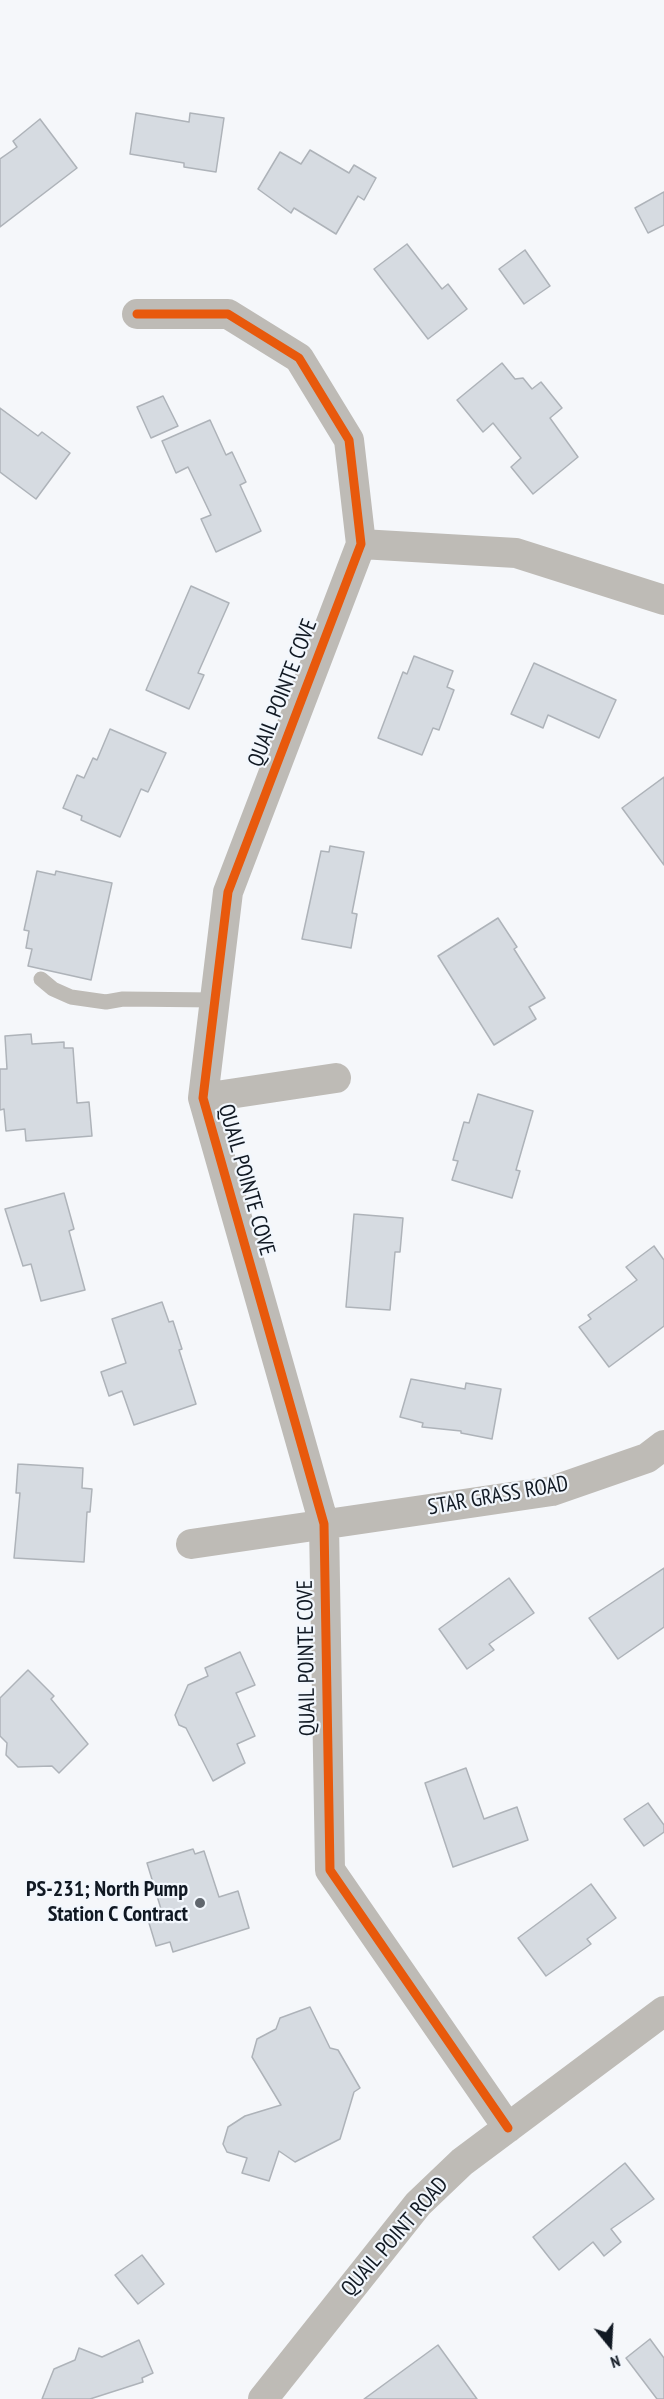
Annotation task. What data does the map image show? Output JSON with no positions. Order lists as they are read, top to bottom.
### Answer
{
  "streets": {
    "street": ["QUAIL POINTE COVE", "STAR GRASS ROAD", "QUAIL POINT ROAD"]
  },
  "crossings": [
    ["QUAIL POINTE COVE", "STAR GRASS ROAD"],
    ["QUAIL POINTE COVE", "QUAIL POINT ROAD"]
  ],
  "places": ["PS-231; North Pump Station C Contract"],
  "north": "bottom"
}
